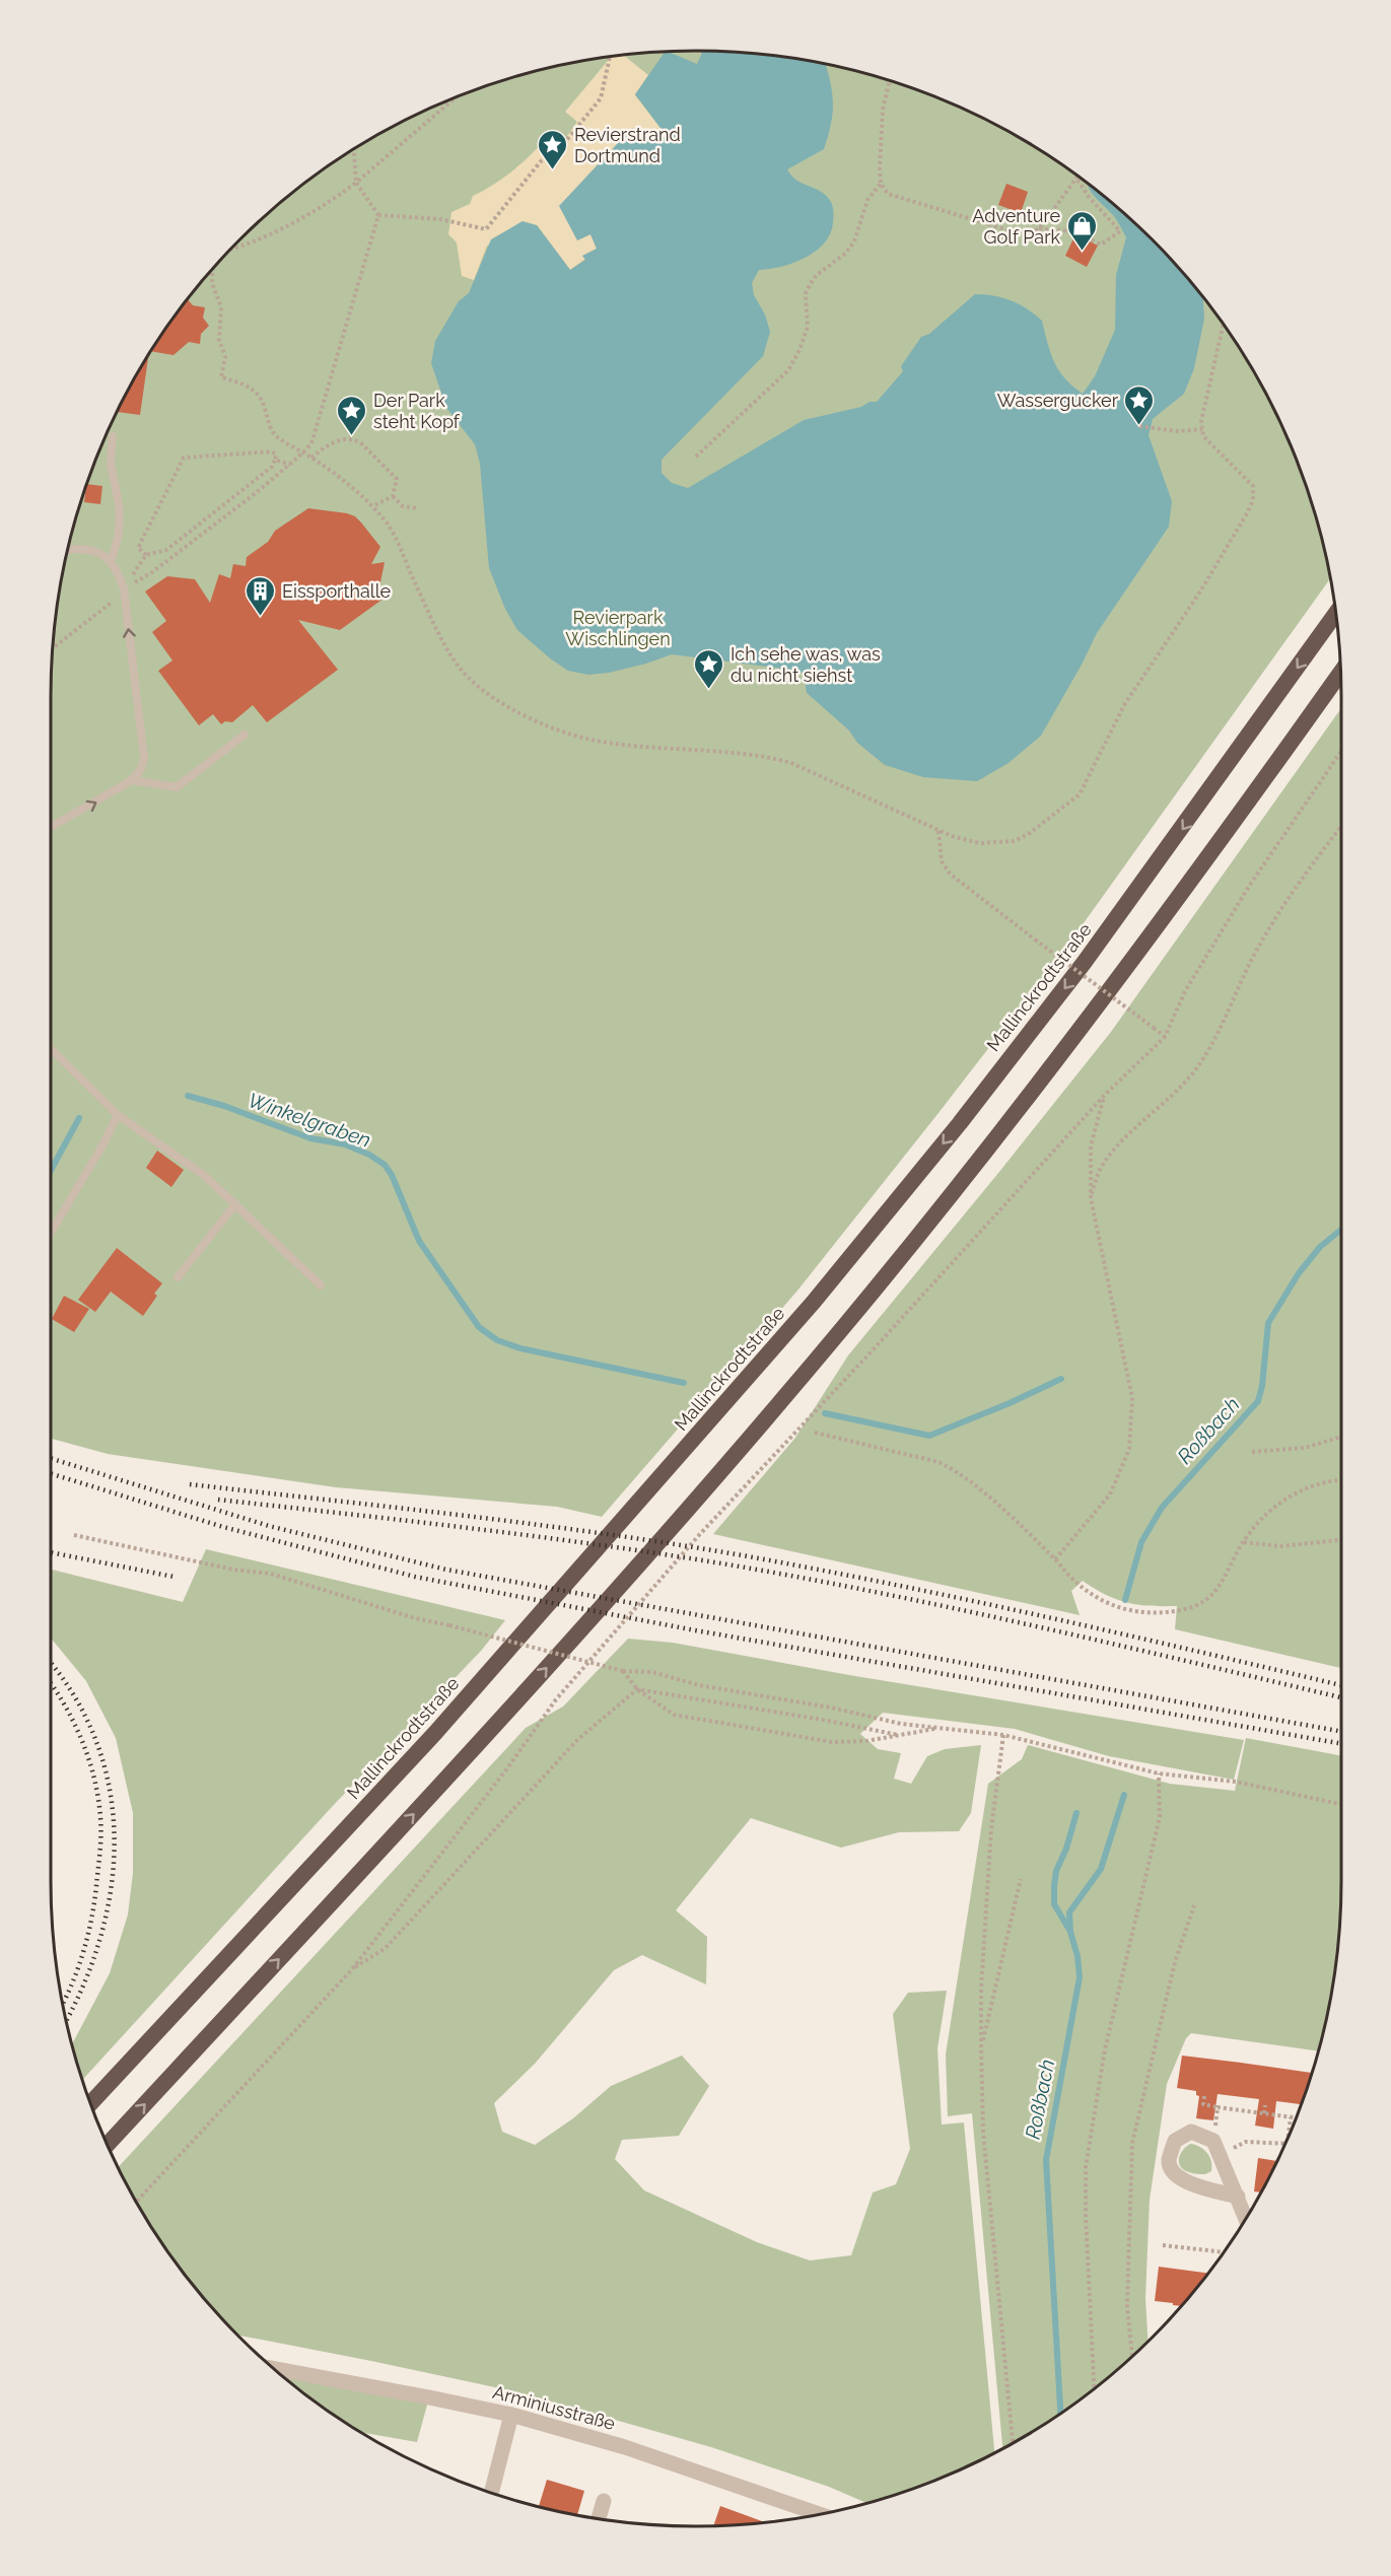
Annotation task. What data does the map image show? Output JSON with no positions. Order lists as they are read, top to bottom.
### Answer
{
  "streets": {
    "highway": ["Mallinckrodtstraße"],
    "street": ["Arminiusstraße"]
  },
  "water": ["Winkelgraben", "Roßbach"],
  "parks": ["Revierpark Wischlingen"],
  "places": {
    "place": [
      "Revierstrand Dortmund",
      "Wassergucker",
      "Der Park steht Kopf",
      "Ich sehe was, was du nicht siehst"
    ],
    "shop": ["Adventure Golf Park"],
    "building": ["Eissporthalle"]
  }
}
